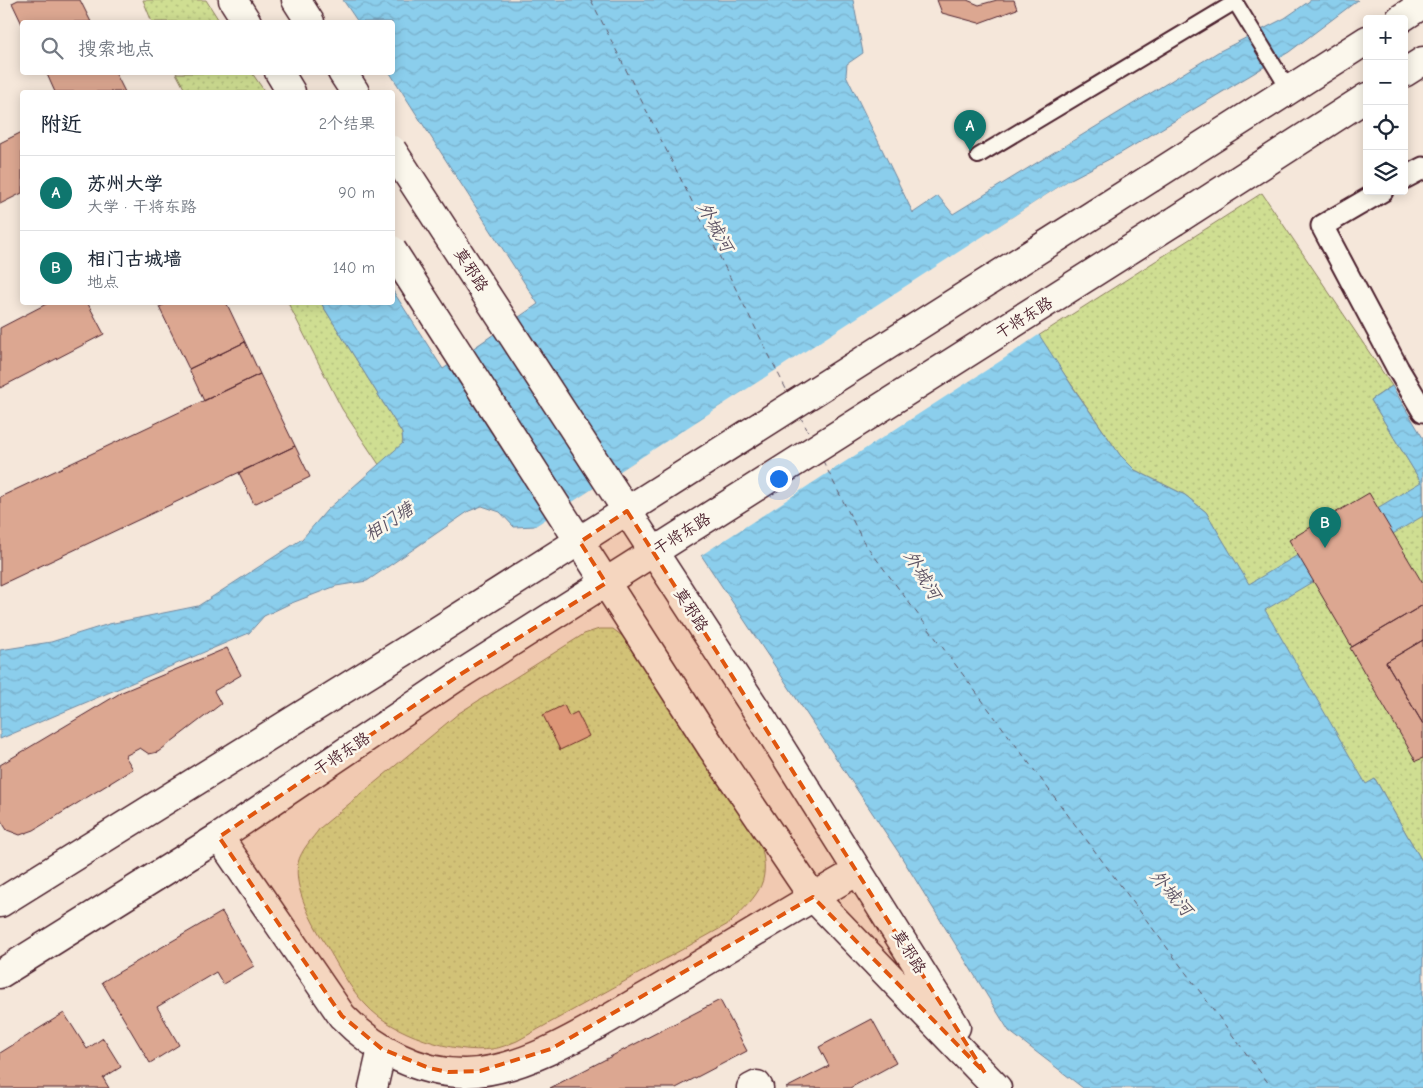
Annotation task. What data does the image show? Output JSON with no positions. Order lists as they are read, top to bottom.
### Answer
{
  "streets": {
    "main road": ["莫邪路", "干将东路"]
  },
  "water": ["外城河", "相门塘"],
  "page": {
    "map_buttons": ["+", "−"],
    "search": "搜索地点",
    "heading": ["附近", "2个结果"],
    "pins": ["A", "B"],
    "list": [
      {
        "mark": "A",
        "name": "苏州大学",
        "note": "大学 · 干将东路",
        "value": "90 m"
      },
      {
        "mark": "B",
        "name": "相门古城墙",
        "note": "地点",
        "value": "140 m"
      }
    ]
  }
}
